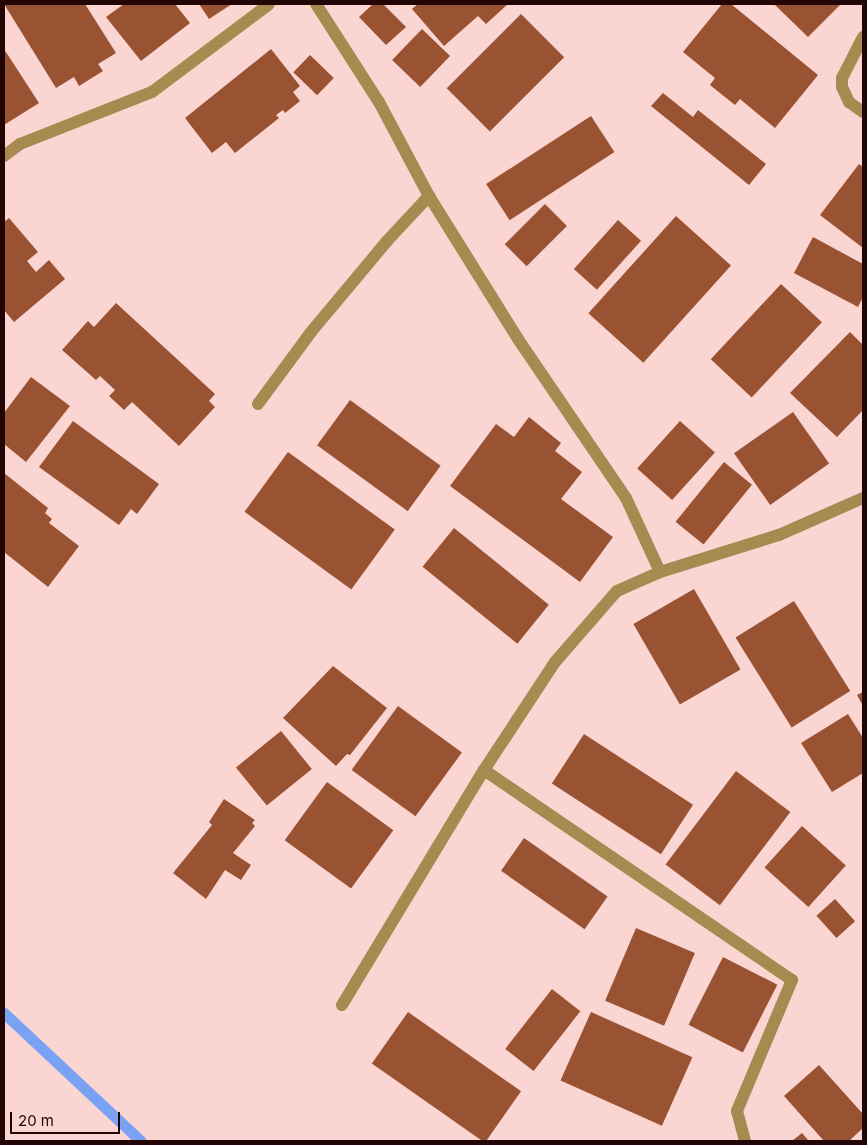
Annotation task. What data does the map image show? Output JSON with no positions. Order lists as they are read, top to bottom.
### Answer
{
  "scale_bar": "20 m"
}
